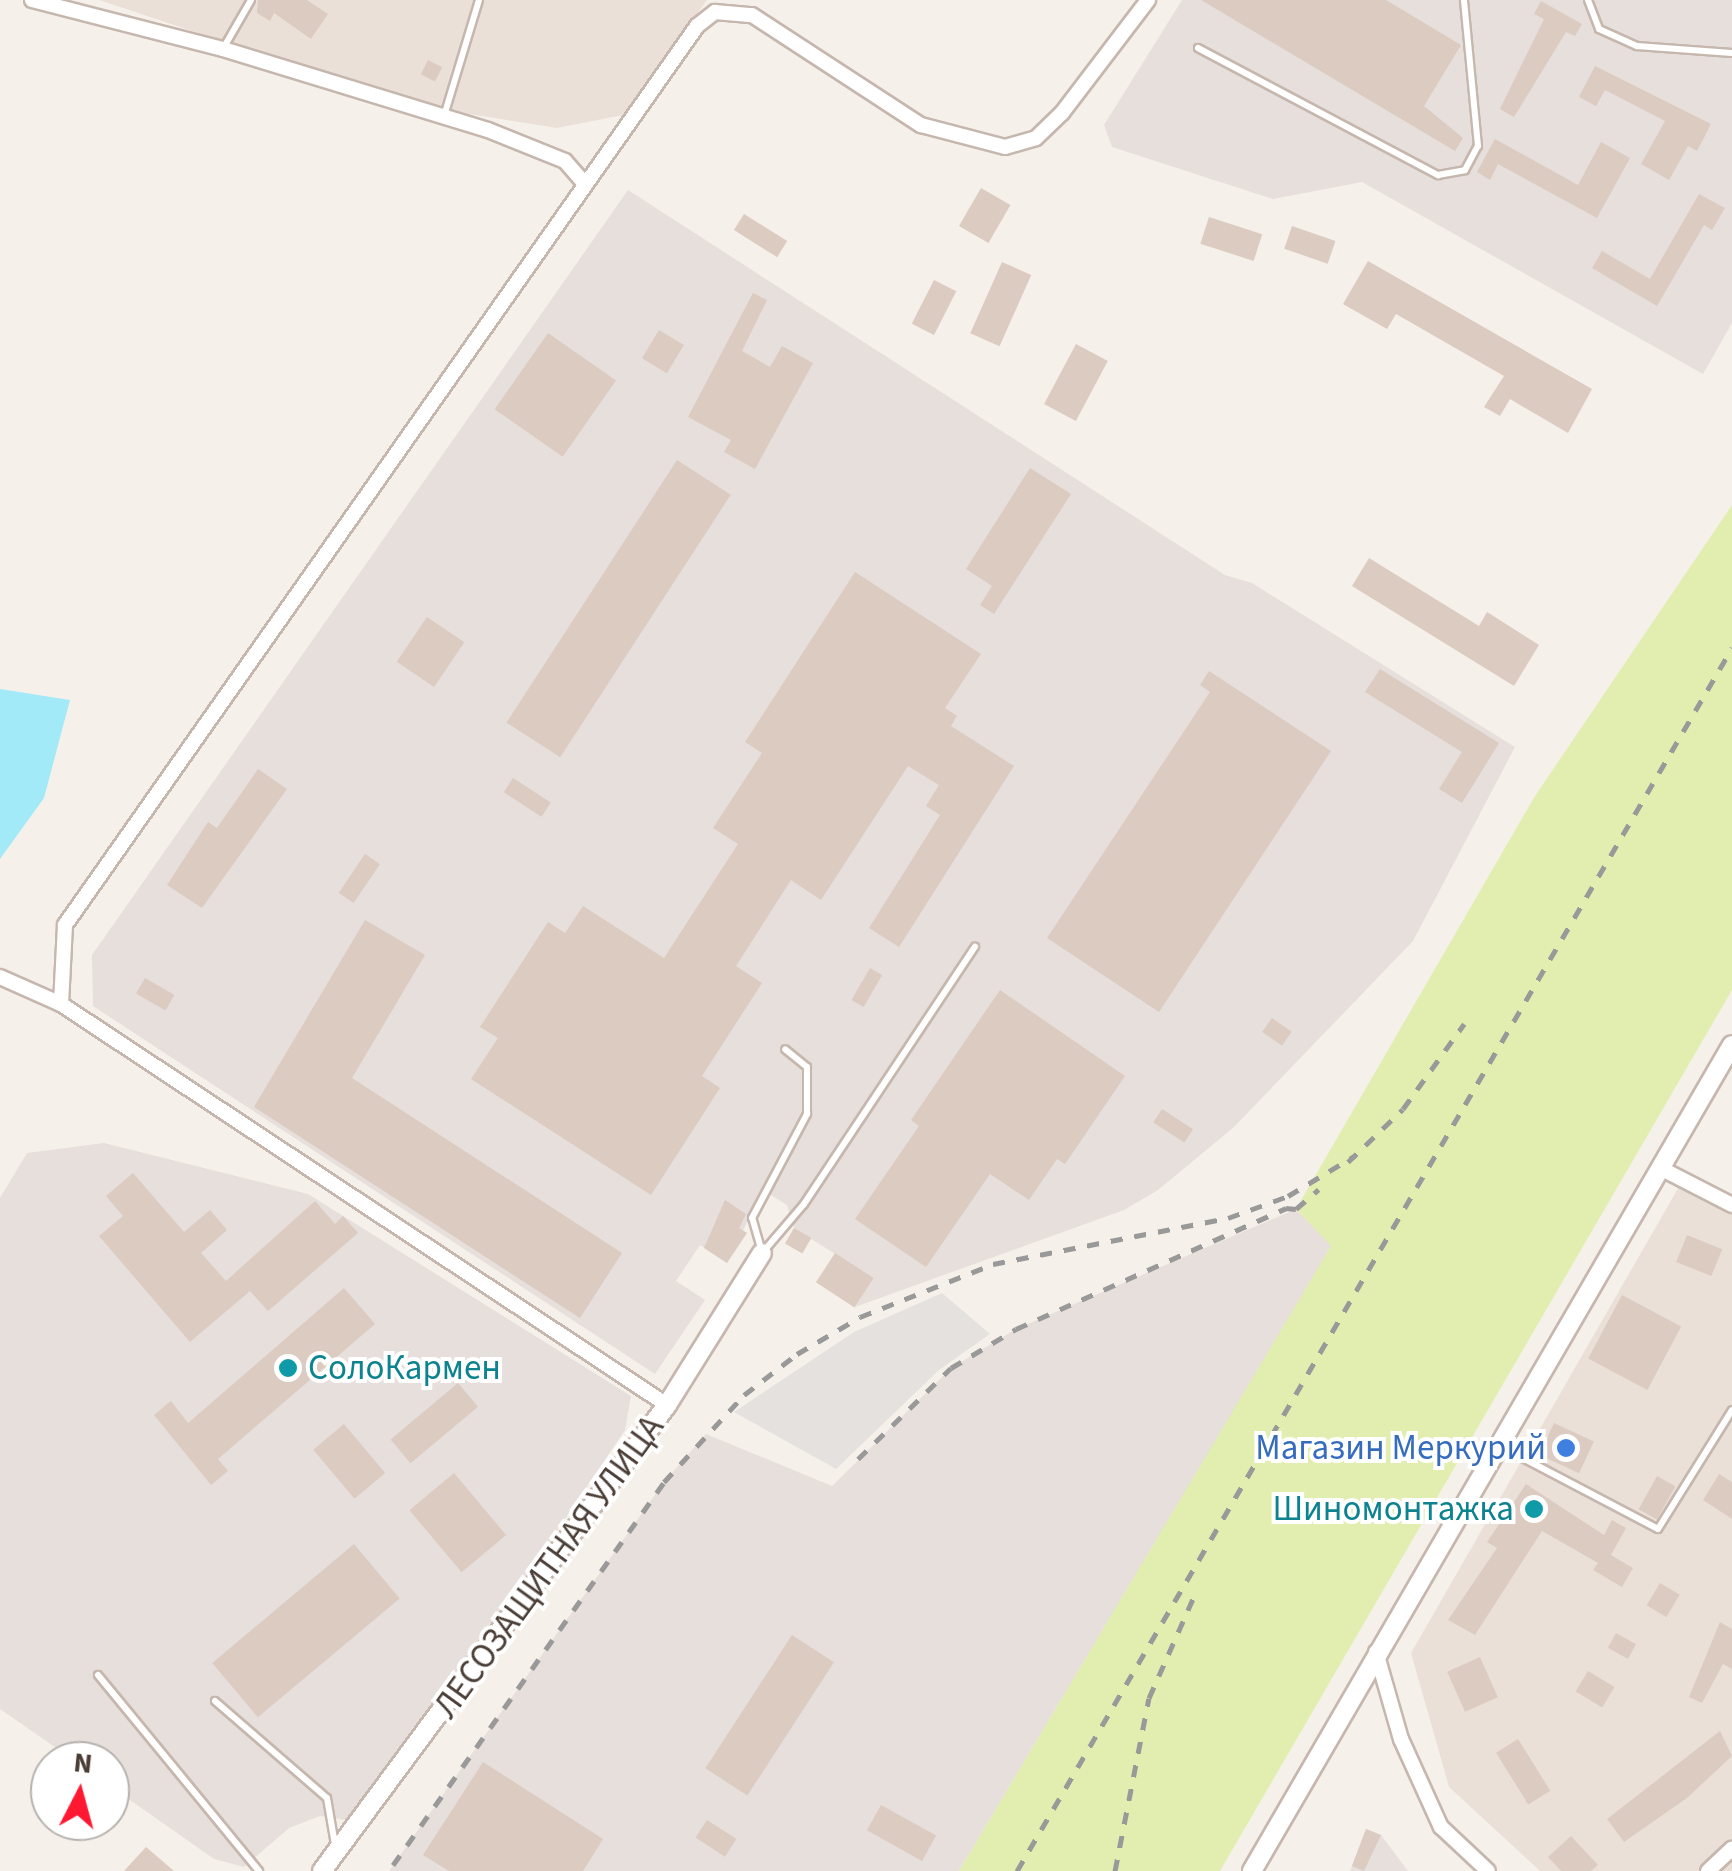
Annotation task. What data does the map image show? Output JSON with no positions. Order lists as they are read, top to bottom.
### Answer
{
  "streets": {
    "street": ["ЛЕСОЗАЩИТНАЯ УЛИЦА"]
  },
  "places": ["СолоКармен", "Магазин Меркурий", "Шиномонтажка"],
  "north": "top"
}
